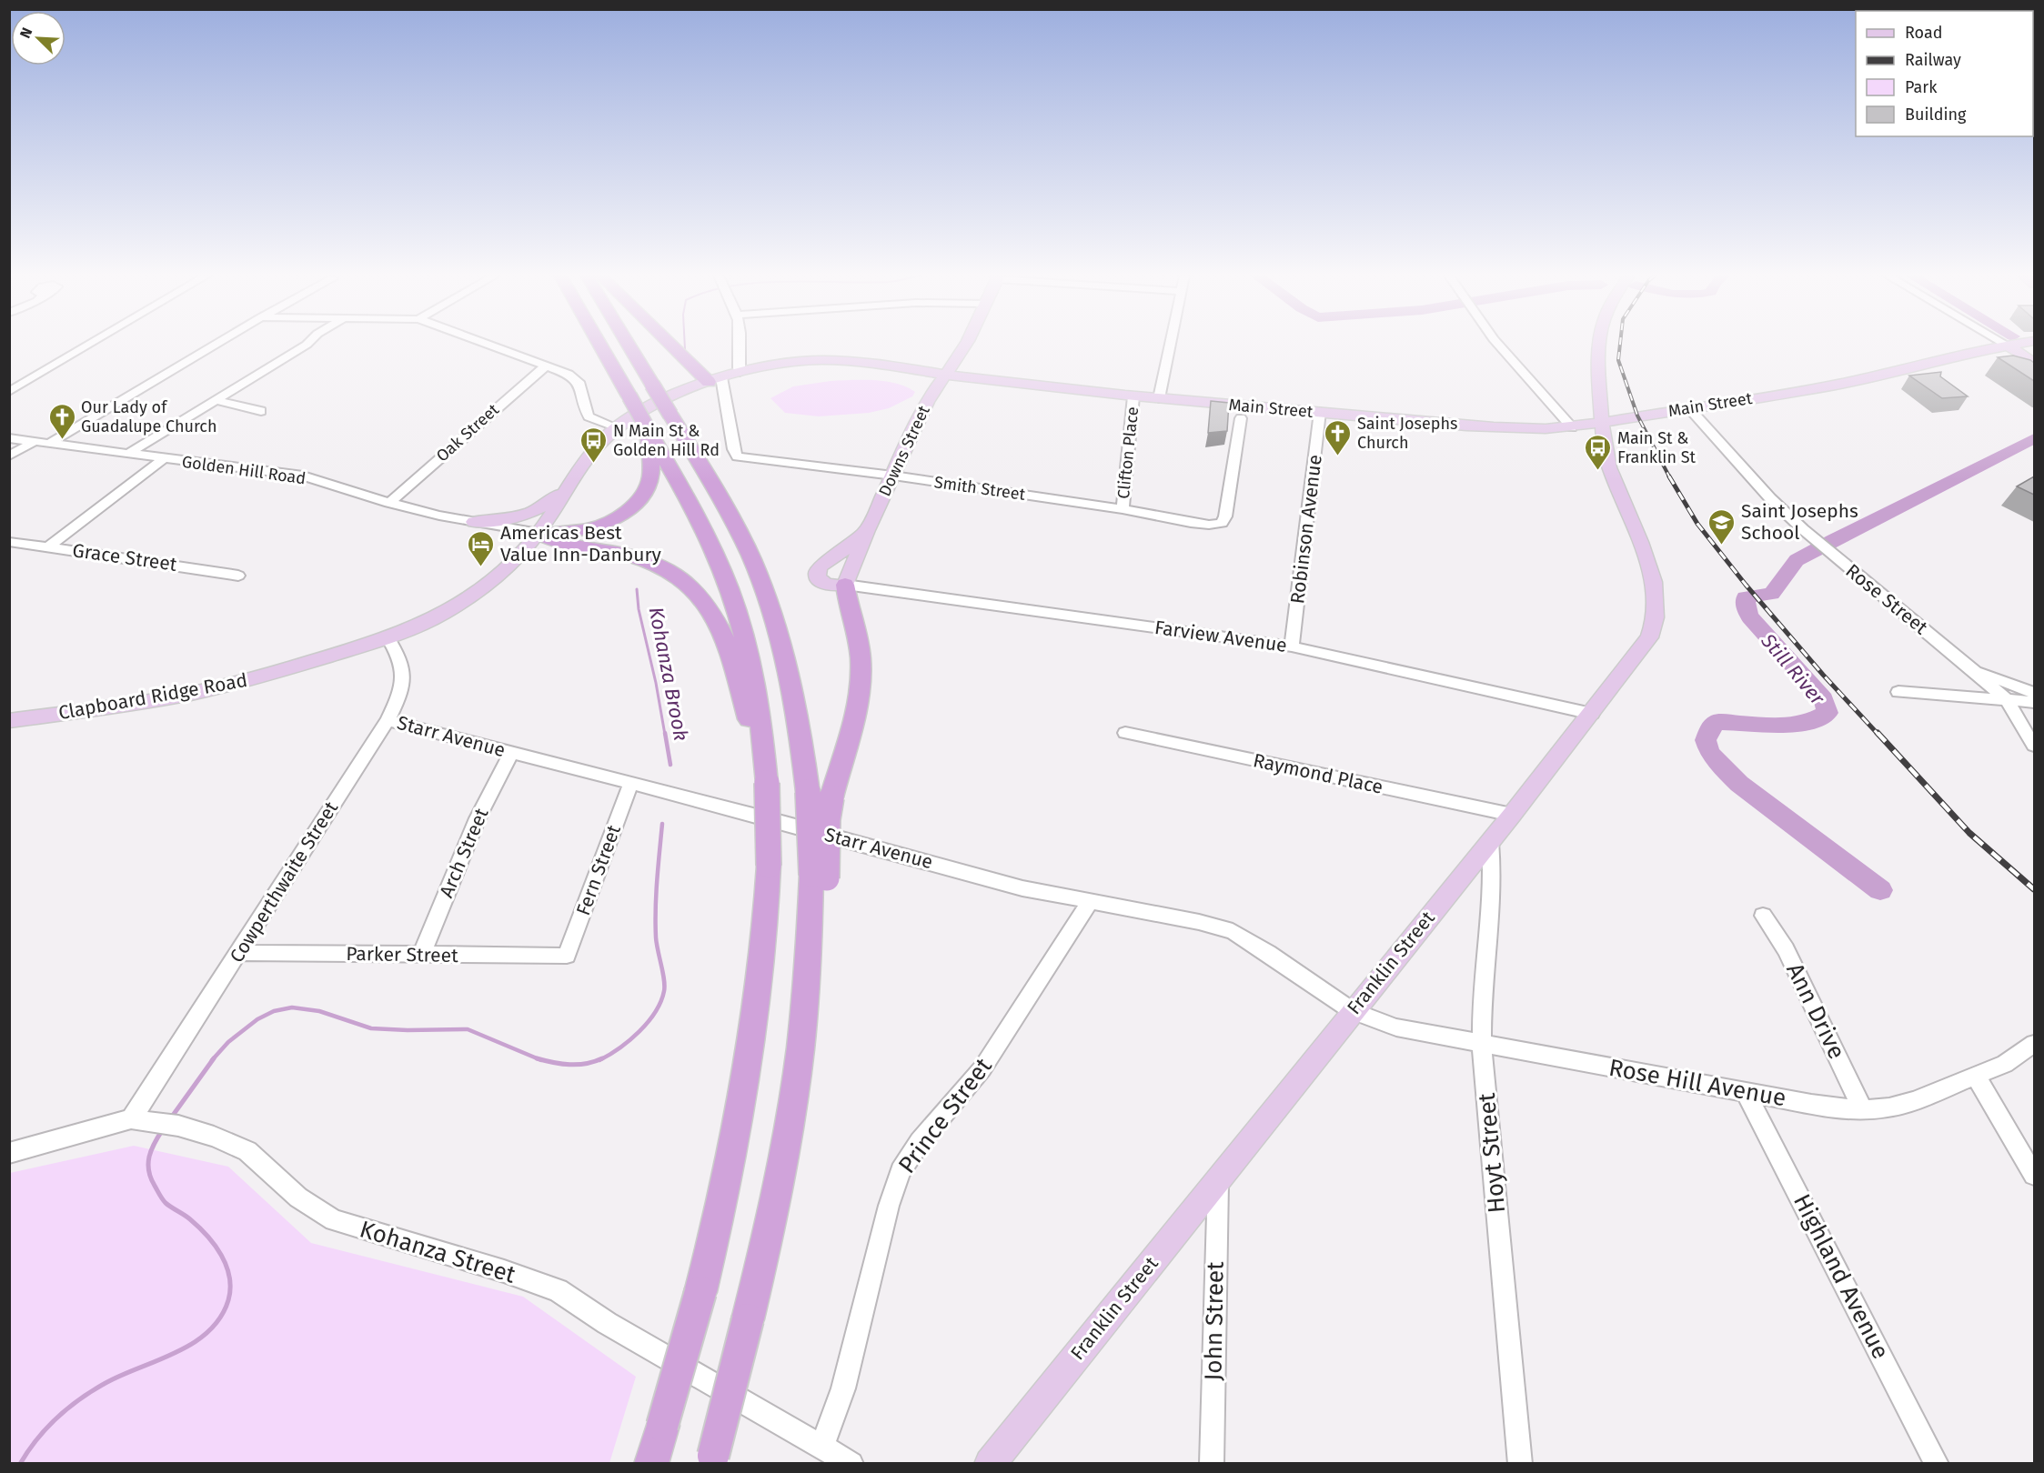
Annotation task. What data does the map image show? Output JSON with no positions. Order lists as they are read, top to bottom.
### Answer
{
  "streets": {
    "main road": [
      "Main Street",
      "Downs Street",
      "Clapboard Ridge Road",
      "Franklin Street"
    ],
    "street": [
      "Oak Street",
      "Clifton Place",
      "Golden Hill Road",
      "Smith Street",
      "Robinson Avenue",
      "Grace Street",
      "Rose Street",
      "Farview Avenue",
      "Starr Avenue",
      "Raymond Place",
      "Arch Street",
      "Fern Street",
      "Cowperthwaite Street",
      "Parker Street",
      "Ann Drive",
      "Rose Hill Avenue",
      "Prince Street",
      "Hoyt Street",
      "Kohanza Street",
      "Highland Avenue",
      "John Street"
    ]
  },
  "crossings": [
    ["Main Street", "Downs Street"],
    ["Main Street", "Clifton Place"],
    ["Main Street", "Smith Street"],
    ["Main Street", "Robinson Avenue"],
    ["Main Street", "Rose Street"],
    ["Main Street", "Clapboard Ridge Road"],
    ["Main Street", "Franklin Street"],
    ["Oak Street", "Golden Hill Road"],
    ["Downs Street", "Smith Street"],
    ["Downs Street", "Farview Avenue"],
    ["Clifton Place", "Smith Street"],
    ["Golden Hill Road", "Clapboard Ridge Road"],
    ["Robinson Avenue", "Farview Avenue"],
    ["Farview Avenue", "Franklin Street"],
    ["Clapboard Ridge Road", "Cowperthwaite Street"],
    ["Starr Avenue", "Arch Street"],
    ["Starr Avenue", "Fern Street"],
    ["Starr Avenue", "Cowperthwaite Street"],
    ["Starr Avenue", "Franklin Street"],
    ["Starr Avenue", "Rose Hill Avenue"],
    ["Starr Avenue", "Prince Street"],
    ["Raymond Place", "Franklin Street"],
    ["Arch Street", "Parker Street"],
    ["Fern Street", "Parker Street"],
    ["Cowperthwaite Street", "Parker Street"],
    ["Cowperthwaite Street", "Kohanza Street"],
    ["Franklin Street", "Rose Hill Avenue"],
    ["Franklin Street", "Hoyt Street"],
    ["Franklin Street", "John Street"],
    ["Ann Drive", "Rose Hill Avenue"],
    ["Rose Hill Avenue", "Hoyt Street"],
    ["Rose Hill Avenue", "Highland Avenue"],
    ["Prince Street", "Kohanza Street"]
  ],
  "water": ["Still River", "Kohanza Brook"],
  "places": {
    "church": ["Our Lady of Guadalupe Church", "Saint Josephs Church"],
    "bus stop": ["N Main St & Golden Hill Rd", "Main St & Franklin St"],
    "school or university": ["Saint Josephs School"],
    "hotel": ["Americas Best Value Inn-Danbury"]
  },
  "legend": [
    "Road",
    "Railway",
    "Park",
    "Building"
  ],
  "north": "top left"
}
